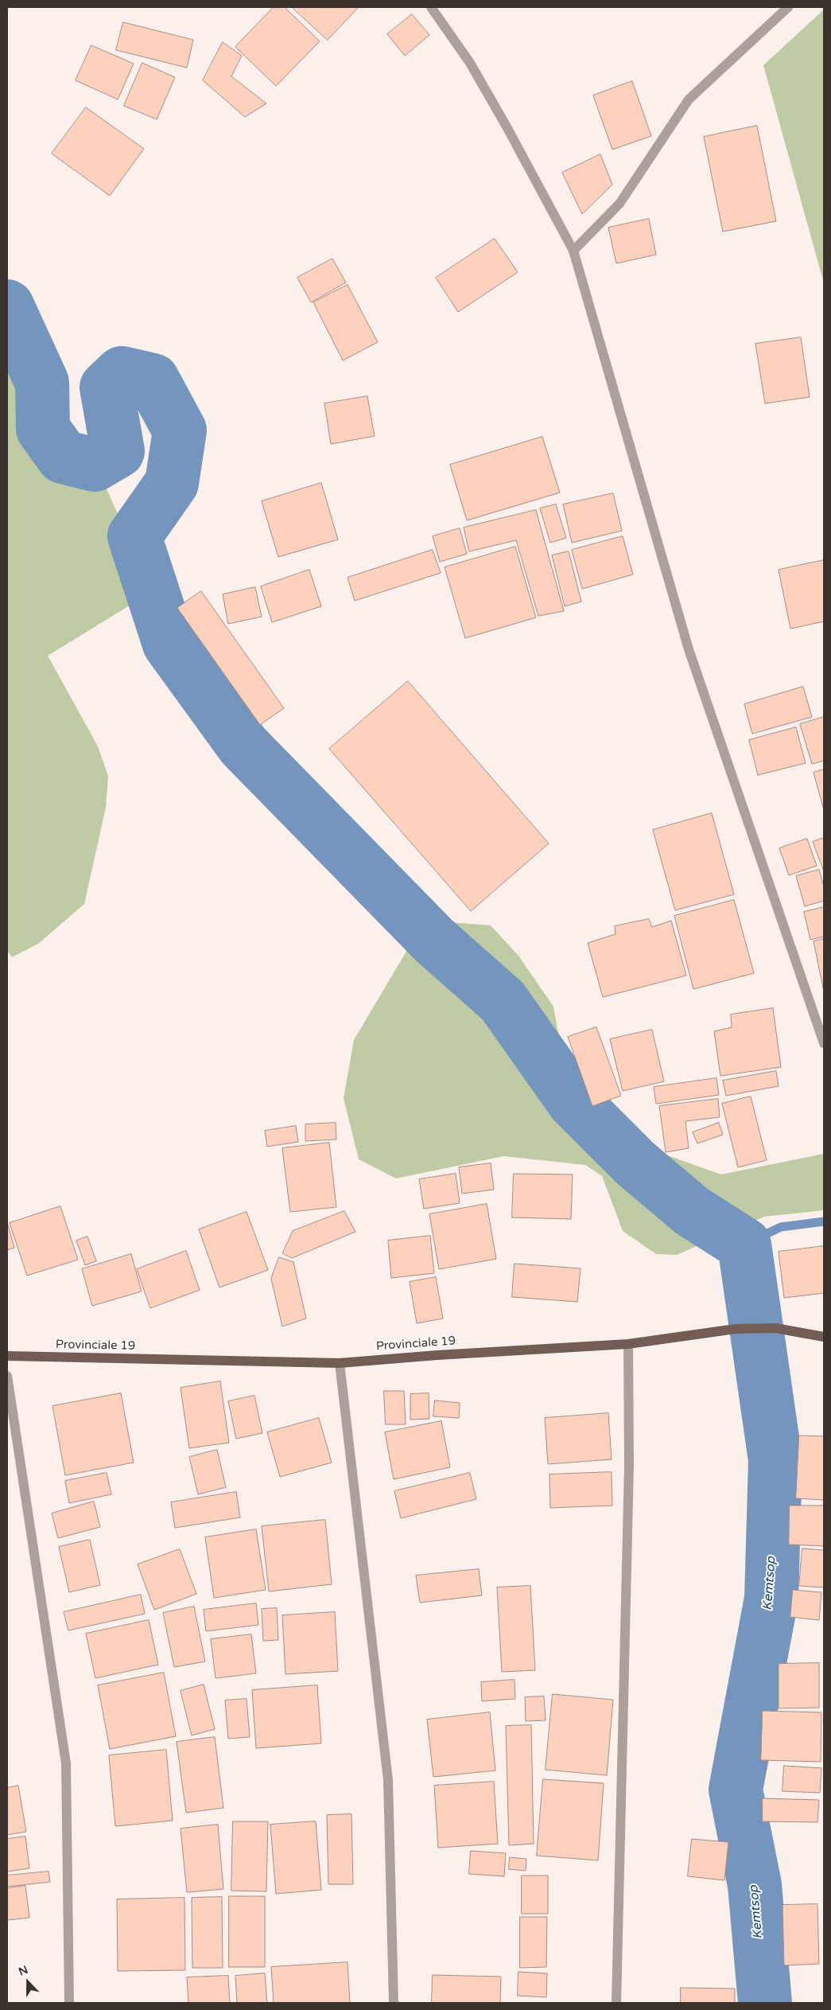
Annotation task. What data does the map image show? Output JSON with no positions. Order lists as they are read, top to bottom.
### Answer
{
  "streets": {
    "main road": ["Provinciale 19"]
  },
  "water": ["Kemtsop"],
  "north": "top"
}
